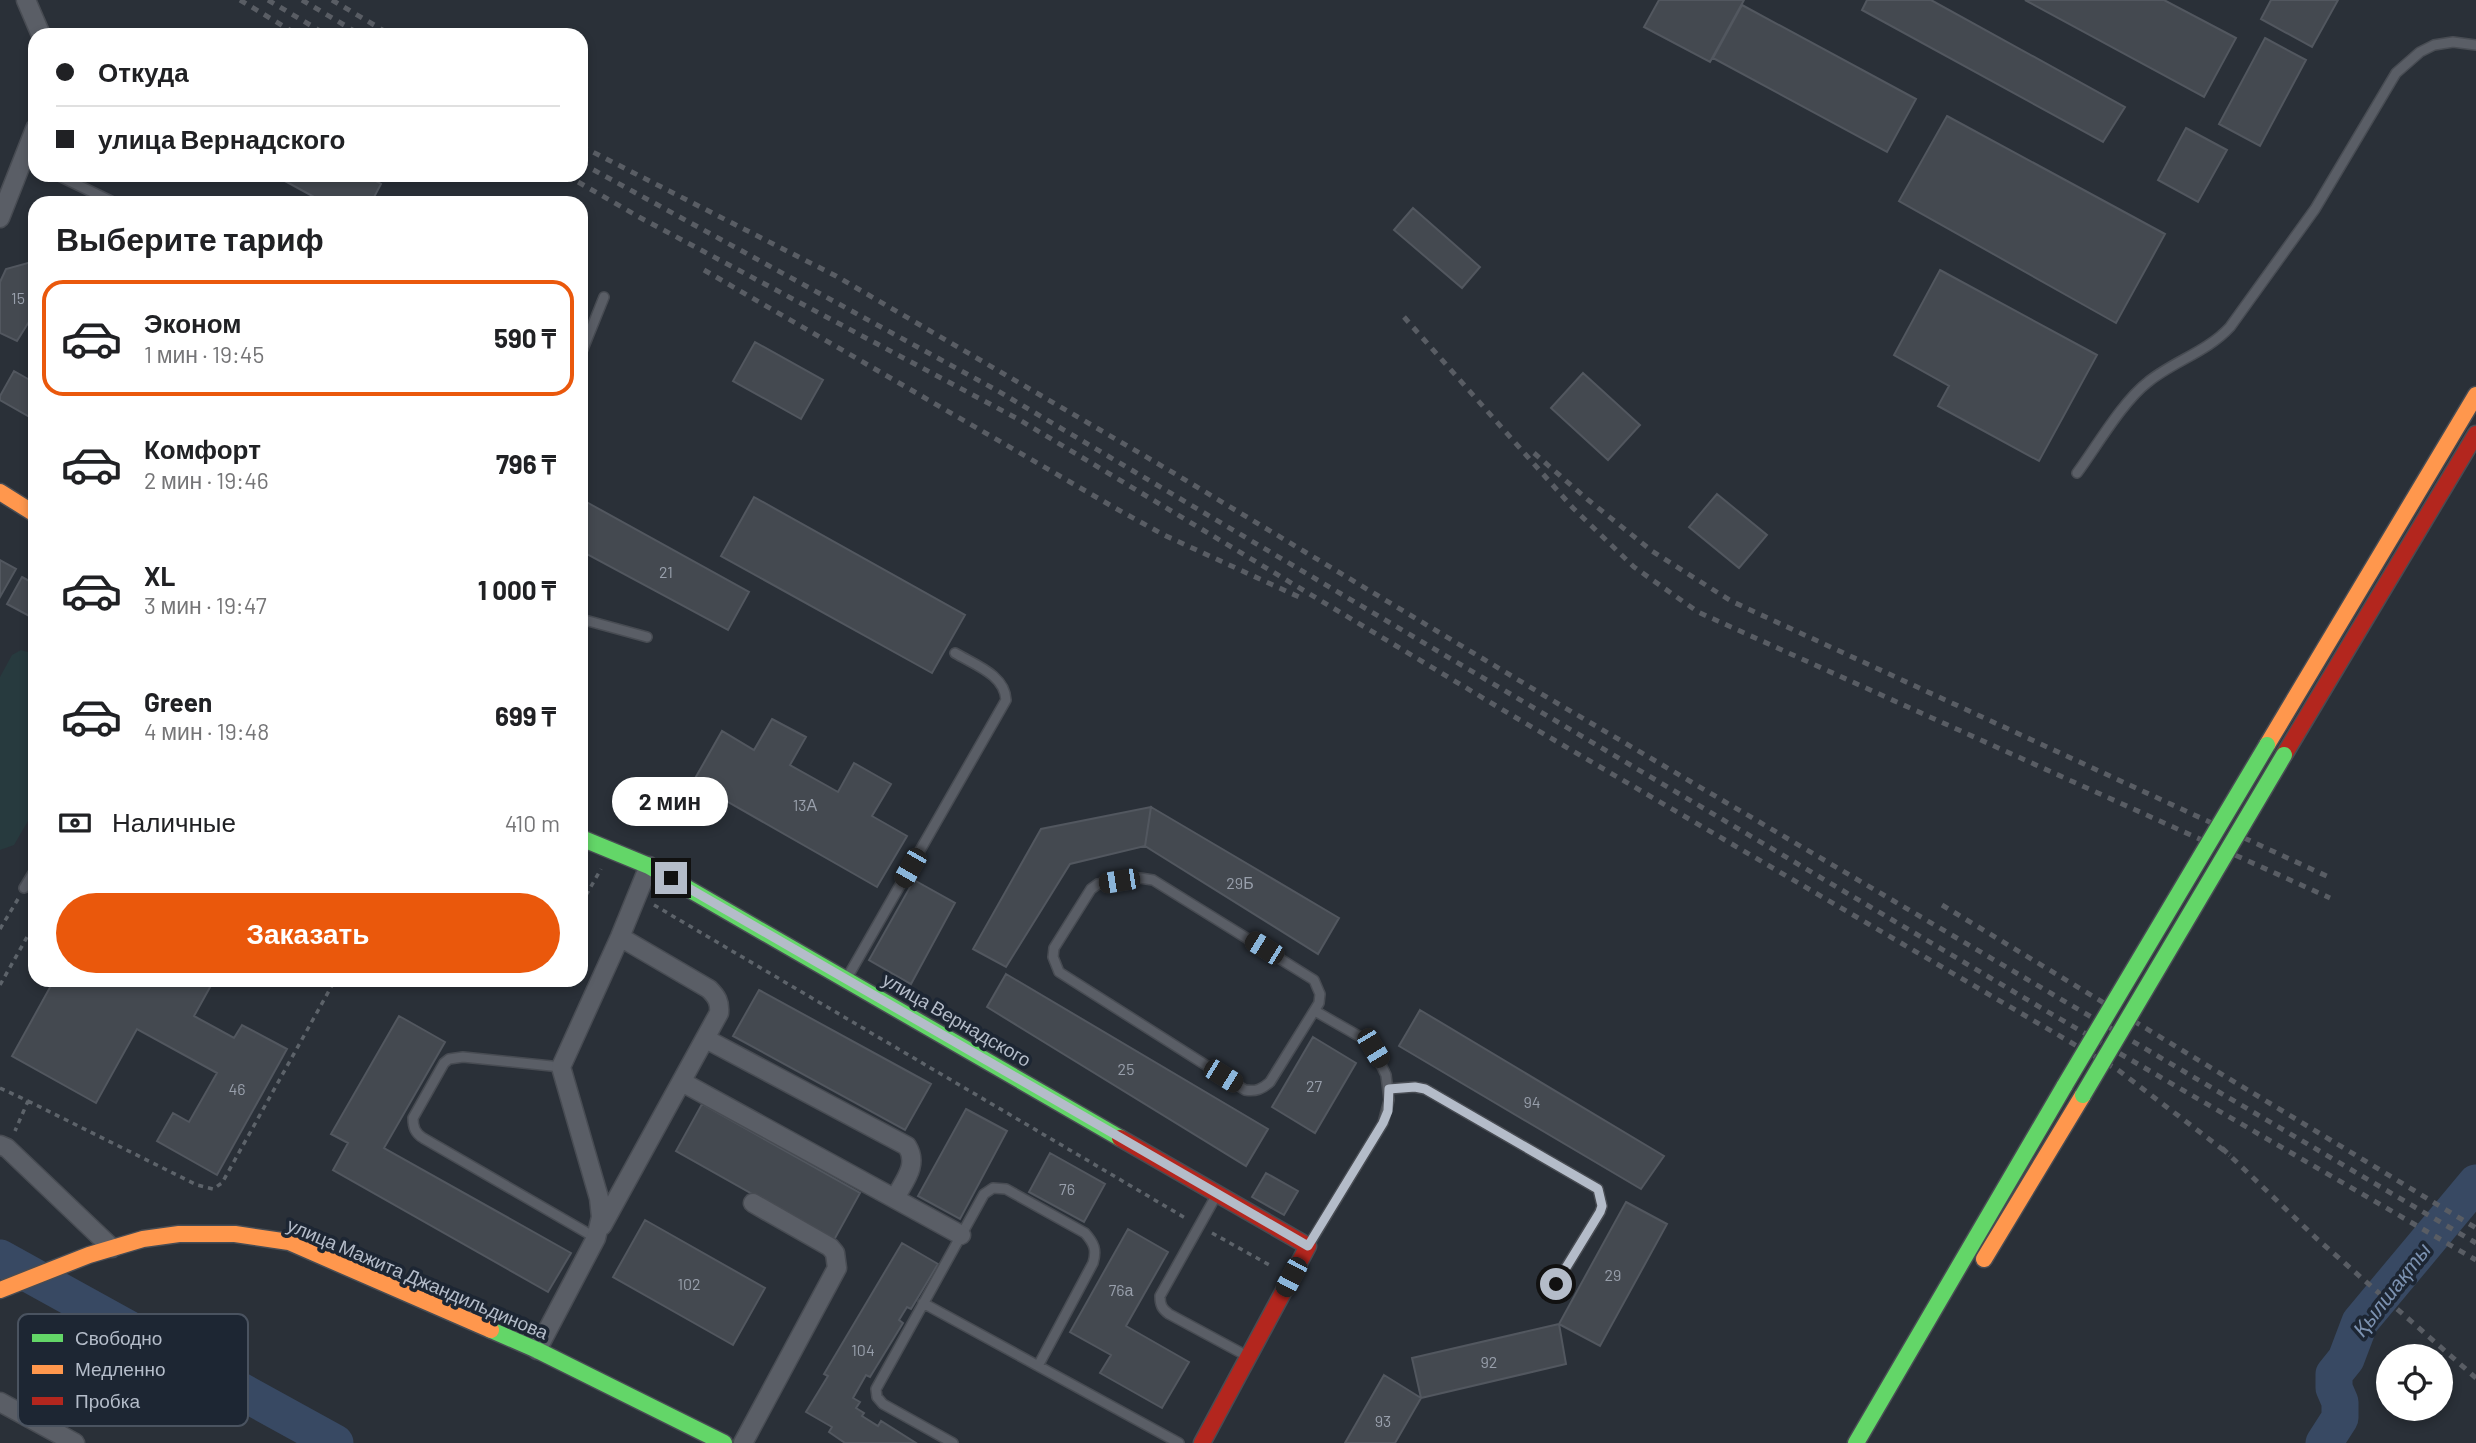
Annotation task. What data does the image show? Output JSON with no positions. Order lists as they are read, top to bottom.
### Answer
{
  "streets": {
    "street": ["улица Вернадского", "улица Мажита Джандильдинова"]
  },
  "water": ["Қылшақты"],
  "house_numbers": [
    "15",
    "21",
    "13А",
    "29Б",
    "25",
    "27",
    "46",
    "94",
    "76",
    "29",
    "102",
    "76а",
    "104",
    "92",
    "93"
  ],
  "legend": ["Свободно", "Медленно", "Пробка"],
  "page": {
    "banner": ["Откуда", "улица Вернадского"],
    "heading": "Выберите тариф",
    "list": [
      {
        "name": "Эконом",
        "note": "1 мин · 19:45",
        "value": "590 ₸"
      },
      {
        "name": "Комфорт",
        "note": "2 мин · 19:46",
        "value": "796 ₸"
      },
      {
        "name": "XL",
        "note": "3 мин · 19:47",
        "value": "1 000 ₸"
      },
      {
        "name": "Green",
        "note": "4 мин · 19:48",
        "value": "699 ₸"
      }
    ],
    "bubble": "2 мин",
    "pay": ["Наличные", "410 m"],
    "buttons": "Заказать"
  }
}
